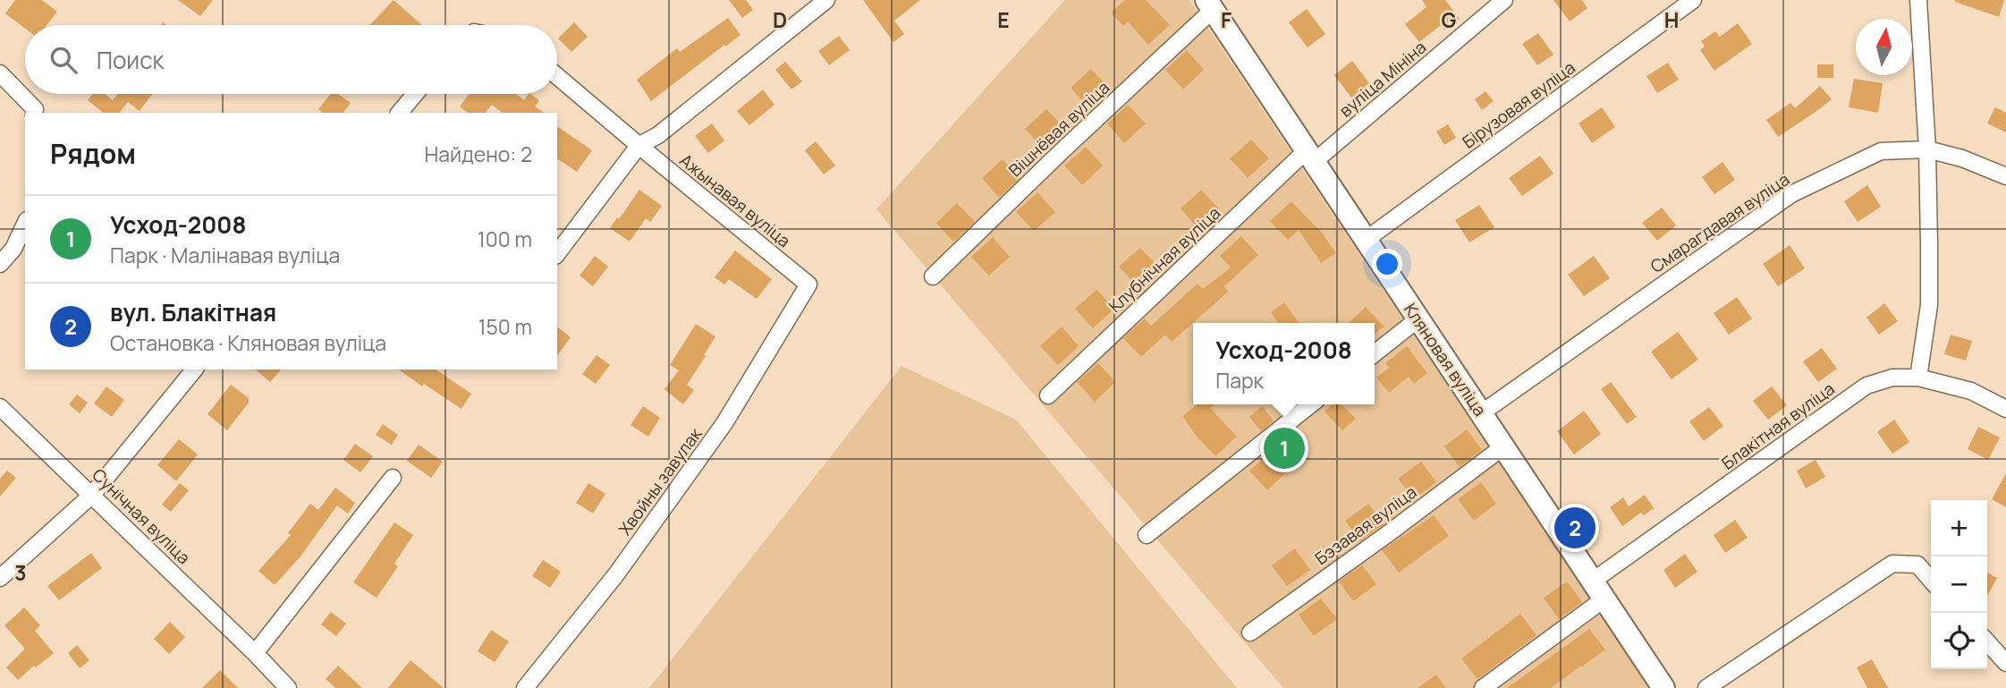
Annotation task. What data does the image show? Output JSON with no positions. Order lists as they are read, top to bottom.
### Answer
{
  "streets": {
    "street": [
      "вуліца Мініна",
      "Бірузовая вуліца",
      "Вішнёвая вуліца",
      "Ажынавая вуліца",
      "Смарагдавая вуліца",
      "Клубнічная вуліца",
      "Кляновая вуліца",
      "Блакітная вуліца",
      "Хвойны завулак",
      "Сунічная вуліца",
      "Бэзавая вуліца"
    ]
  },
  "crossings": [
    ["вуліца Мініна", "Клубнічная вуліца"],
    ["вуліца Мініна", "Кляновая вуліца"],
    ["Бірузовая вуліца", "Кляновая вуліца"],
    ["Вішнёвая вуліца", "Кляновая вуліца"],
    ["Ажынавая вуліца", "Хвойны завулак"],
    ["Смарагдавая вуліца", "Кляновая вуліца"],
    ["Клубнічная вуліца", "Кляновая вуліца"],
    ["Кляновая вуліца", "Блакітная вуліца"],
    ["Кляновая вуліца", "Бэзавая вуліца"]
  ],
  "north": "top",
  "page": {
    "search": "Поиск",
    "heading": ["Рядом", "Найдено: 2"],
    "list": [
      {
        "mark": "1",
        "name": "Усход-2008",
        "note": "Парк · Малінавая вуліца",
        "value": "100 m"
      },
      {
        "mark": "2",
        "name": "вул. Блакітная",
        "note": "Остановка · Кляновая вуліца",
        "value": "150 m"
      }
    ],
    "popup": ["Усход-2008", "Парк"],
    "pins": ["1", "2"],
    "map_buttons": ["+", "−"]
  },
  "grid": {
    "columns": [
      "D",
      "E",
      "F",
      "G",
      "H"
    ],
    "rows": ["3"]
  }
}
